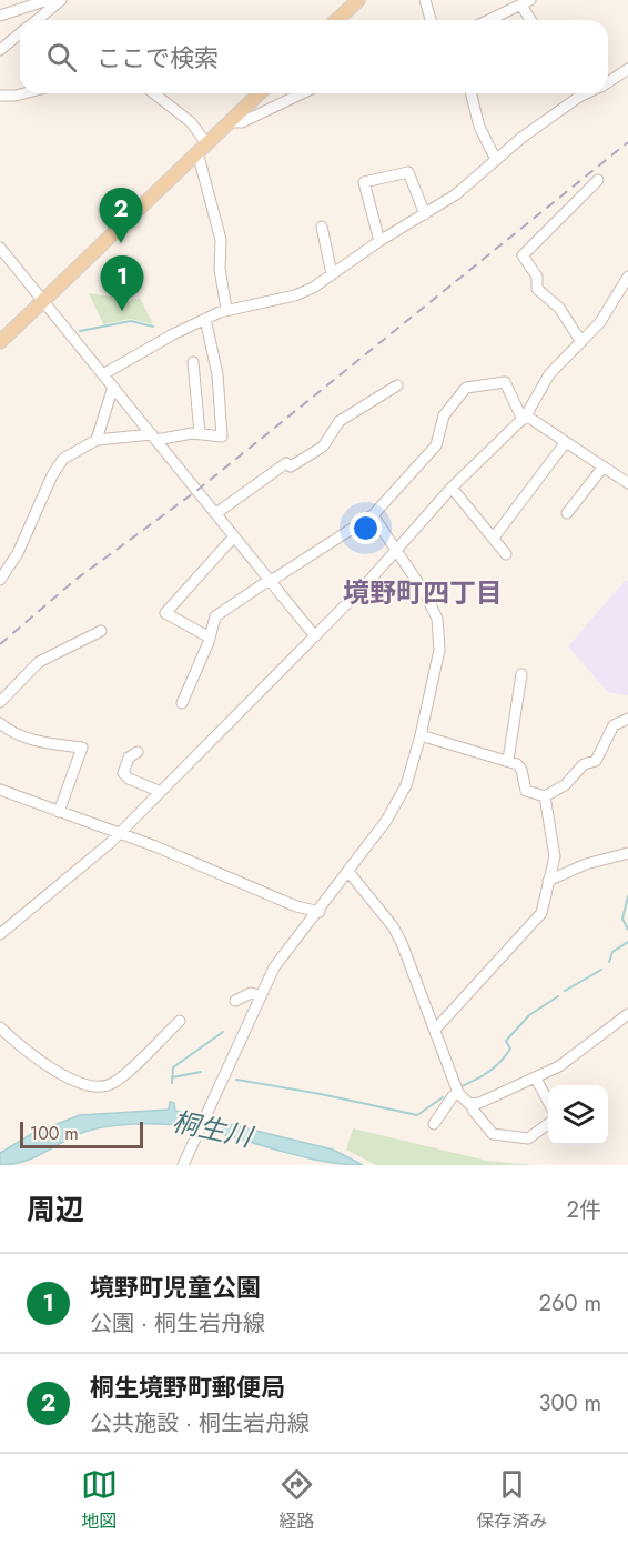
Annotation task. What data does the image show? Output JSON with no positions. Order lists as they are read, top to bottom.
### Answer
{
  "districts": ["境野町四丁目"],
  "water": ["桐生川"],
  "scale_bar": "100 m",
  "page": {
    "search": "ここで検索",
    "pins": ["2", "1"],
    "scale": "100 m",
    "heading": ["周辺", "2件"],
    "list": [
      {
        "mark": "1",
        "name": "境野町児童公園",
        "note": "公園 · 桐生岩舟線",
        "value": "260 m"
      },
      {
        "mark": "2",
        "name": "桐生境野町郵便局",
        "note": "公共施設 · 桐生岩舟線",
        "value": "300 m"
      }
    ],
    "nav": ["地図", "経路", "保存済み"]
  }
}
